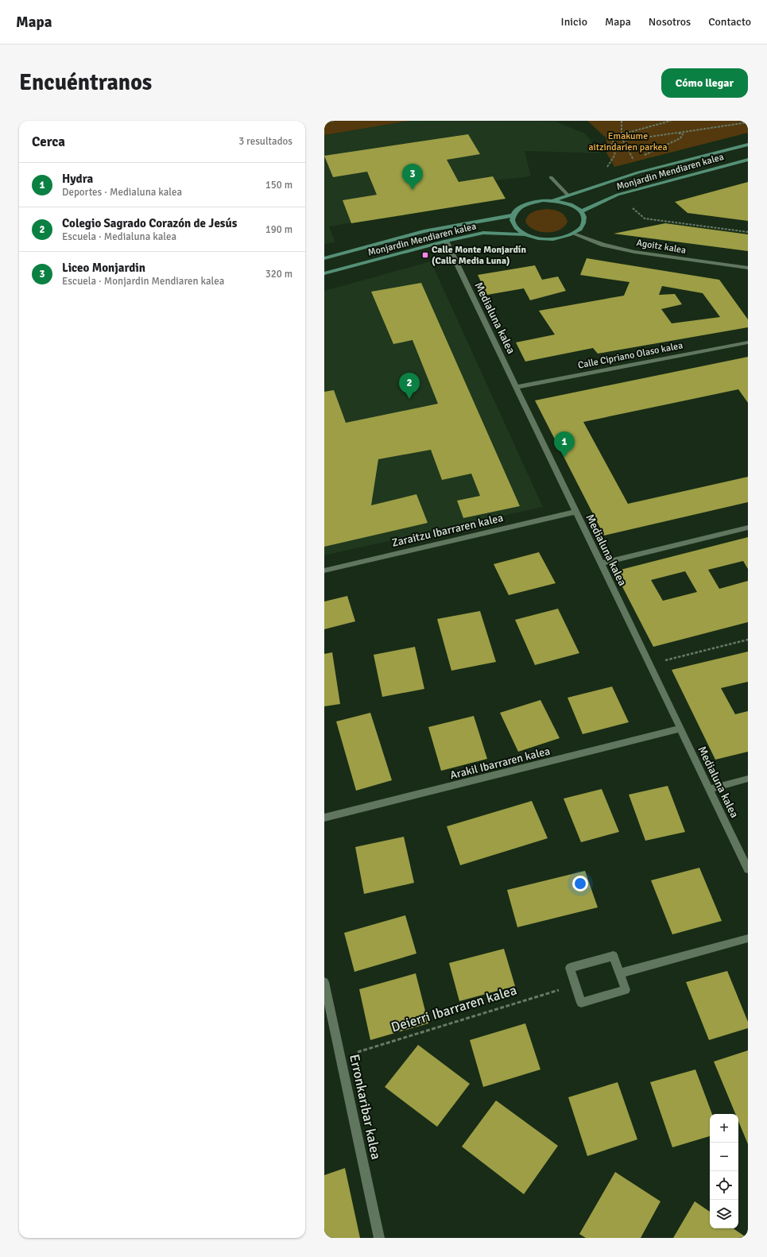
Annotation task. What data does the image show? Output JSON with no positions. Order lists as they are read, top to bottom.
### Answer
{
  "streets": {
    "main road": ["Monjardin Mendiaren kalea"],
    "street": [
      "Agoitz kalea",
      "Medialuna kalea",
      "Calle Cipriano Olaso kalea",
      "Zaraitzu Ibarraren kalea",
      "Arakil Ibarraren kalea",
      "Erronkaribar kalea"
    ],
    "path": ["Deierri Ibarraren kalea"]
  },
  "crossings": [
    ["Monjardin Mendiaren kalea", "Agoitz kalea"],
    ["Monjardin Mendiaren kalea", "Medialuna kalea"],
    ["Medialuna kalea", "Calle Cipriano Olaso kalea"],
    ["Medialuna kalea", "Zaraitzu Ibarraren kalea"],
    ["Medialuna kalea", "Arakil Ibarraren kalea"],
    ["Deierri Ibarraren kalea", "Erronkaribar kalea"]
  ],
  "parks": ["Emakume aitzindarien parkea"],
  "places": {
    "transit": ["Calle Monte Monjardín (Calle Media Luna)"]
  },
  "page": {
    "header": "Mapa",
    "nav": [
      "Inicio",
      "Mapa",
      "Nosotros",
      "Contacto"
    ],
    "buttons": "Cómo llegar",
    "title": "Encuéntranos",
    "heading": ["Cerca", "3 resultados"],
    "list": [
      {
        "mark": "1",
        "name": "Hydra",
        "note": "Deportes · Medialuna kalea",
        "value": "150 m"
      },
      {
        "mark": "2",
        "name": "Colegio Sagrado Corazón de Jesús",
        "note": "Escuela · Medialuna kalea",
        "value": "190 m"
      },
      {
        "mark": "3",
        "name": "Liceo Monjardin",
        "note": "Escuela · Monjardin Mendiaren kalea",
        "value": "320 m"
      }
    ],
    "pins": ["3", "2", "1"],
    "map_buttons": ["+", "−"]
  }
}
